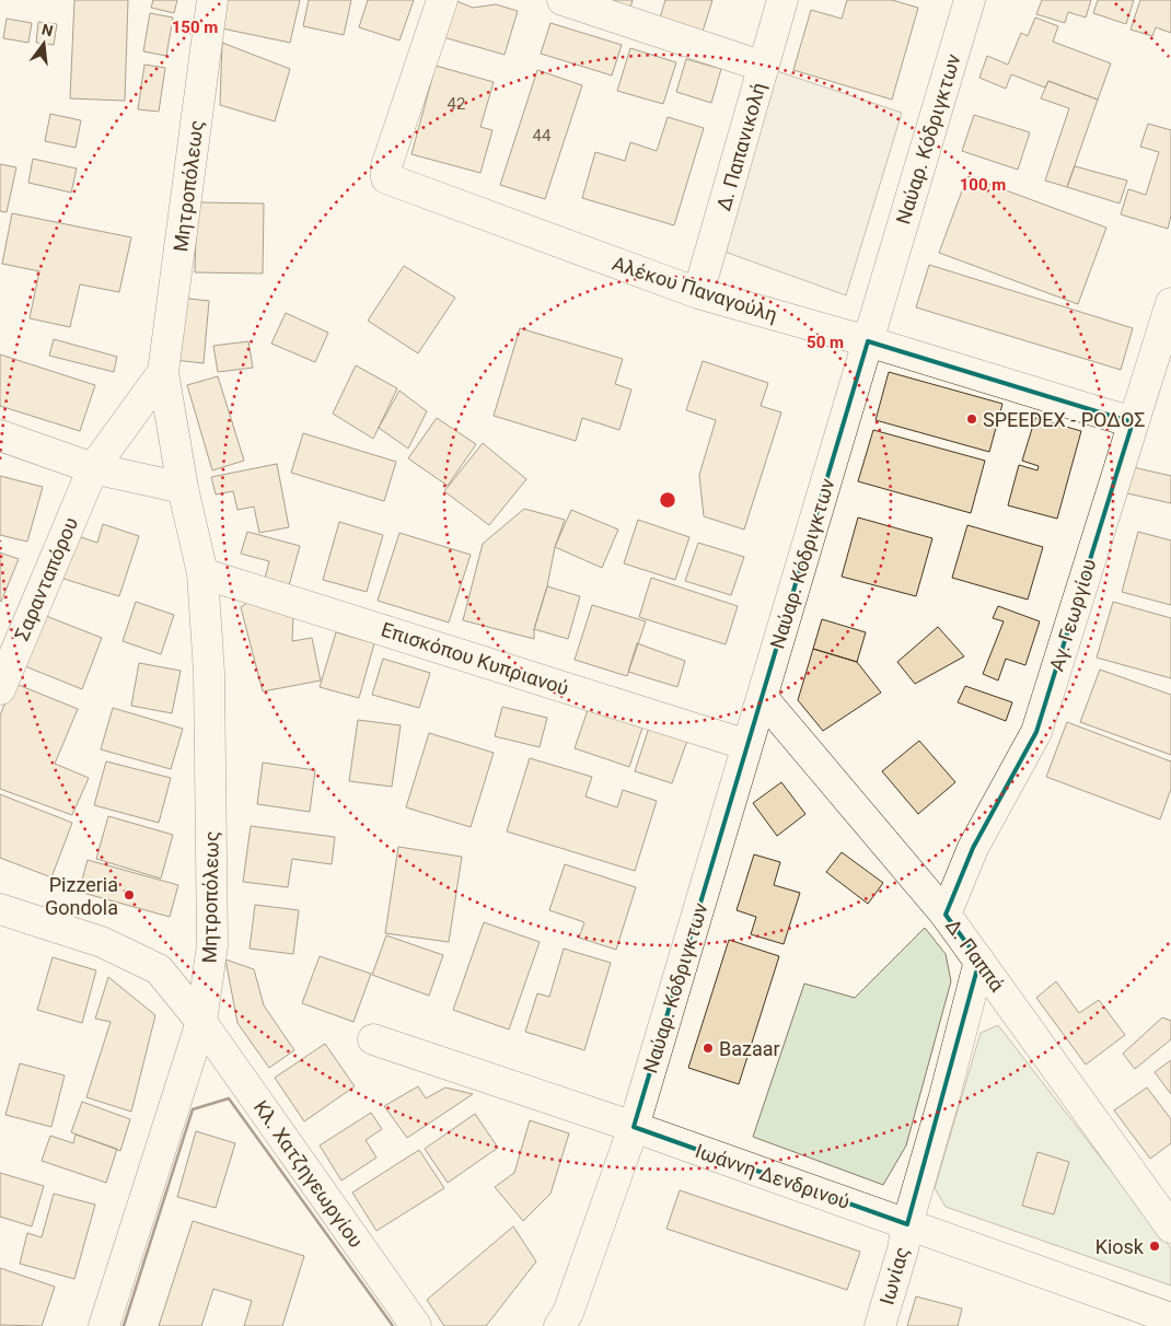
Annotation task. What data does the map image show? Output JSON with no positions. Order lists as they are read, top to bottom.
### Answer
{
  "streets": {
    "street": [
      "Ναύαρ. Κόδριγκτων",
      "Δ. Παπανικολή",
      "Μητροπόλεως",
      "Αλέκου Παναγούλη",
      "Σαρανταπόρου",
      "Αγ. Γεωργίου",
      "Επισκόπου Κυπριανού",
      "Δ. Παππά",
      "Κλ. Χατζηγεωργίου",
      "Ιωάννη Δενδρινού",
      "Ιωνίας"
    ]
  },
  "crossings": [
    ["Ναύαρ. Κόδριγκτων", "Αλέκου Παναγούλη"],
    ["Ναύαρ. Κόδριγκτων", "Επισκόπου Κυπριανού"],
    ["Ναύαρ. Κόδριγκτων", "Δ. Παππά"],
    ["Ναύαρ. Κόδριγκτων", "Ιωάννη Δενδρινού"],
    ["Δ. Παπανικολή", "Αλέκου Παναγούλη"],
    ["Μητροπόλεως", "Σαρανταπόρου"],
    ["Μητροπόλεως", "Επισκόπου Κυπριανού"],
    ["Μητροπόλεως", "Κλ. Χατζηγεωργίου"],
    ["Αλέκου Παναγούλη", "Αγ. Γεωργίου"],
    ["Αγ. Γεωργίου", "Δ. Παππά"],
    ["Δ. Παππά", "Ιωνίας"],
    ["Ιωάννη Δενδρινού", "Ιωνίας"]
  ],
  "places": [
    "SPEEDEX - ΡΟΔΟΣ",
    "Pizzeria Gondola",
    "Bazaar",
    "Kiosk"
  ],
  "house_numbers": ["42", "44"],
  "north": "top",
  "rings": ["150 m", "100 m", "50 m"]
}
